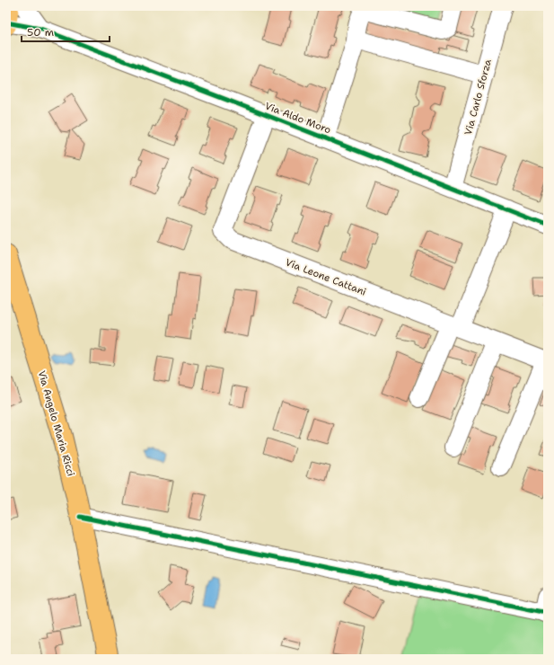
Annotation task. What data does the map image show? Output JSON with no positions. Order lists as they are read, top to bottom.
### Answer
{
  "streets": {
    "main road": ["Via Angelo Maria Ricci"],
    "street": ["Via Carlo Sforza", "Via Aldo Moro", "Via Leone Cattani"]
  },
  "crossings": [
    ["Via Carlo Sforza", "Via Aldo Moro"],
    ["Via Aldo Moro", "Via Leone Cattani"]
  ],
  "scale_bar": "50 m"
}
